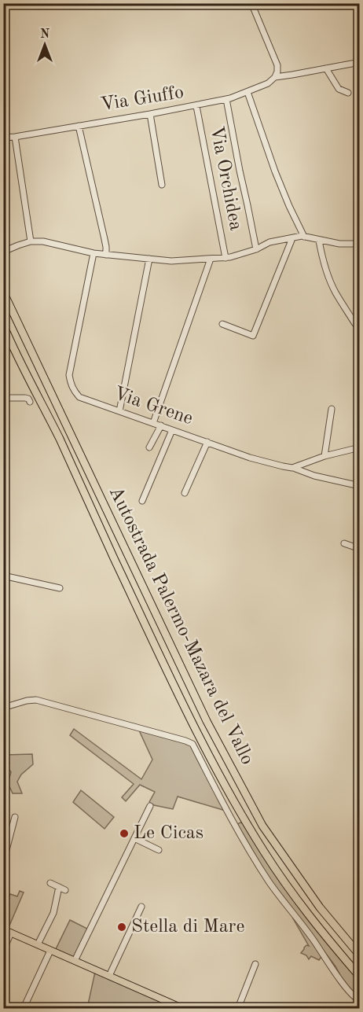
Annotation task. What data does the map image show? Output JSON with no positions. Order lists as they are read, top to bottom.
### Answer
{
  "streets": {
    "highway": ["Autostrada Palermo-Mazara del Vallo"],
    "street": ["Via Giuffo", "Via Orchidea", "Via Grene"]
  },
  "crossings": [
    ["Via Giuffo", "Via Orchidea"]
  ],
  "places": ["Le Cicas", "Stella di Mare"],
  "north": "top"
}
